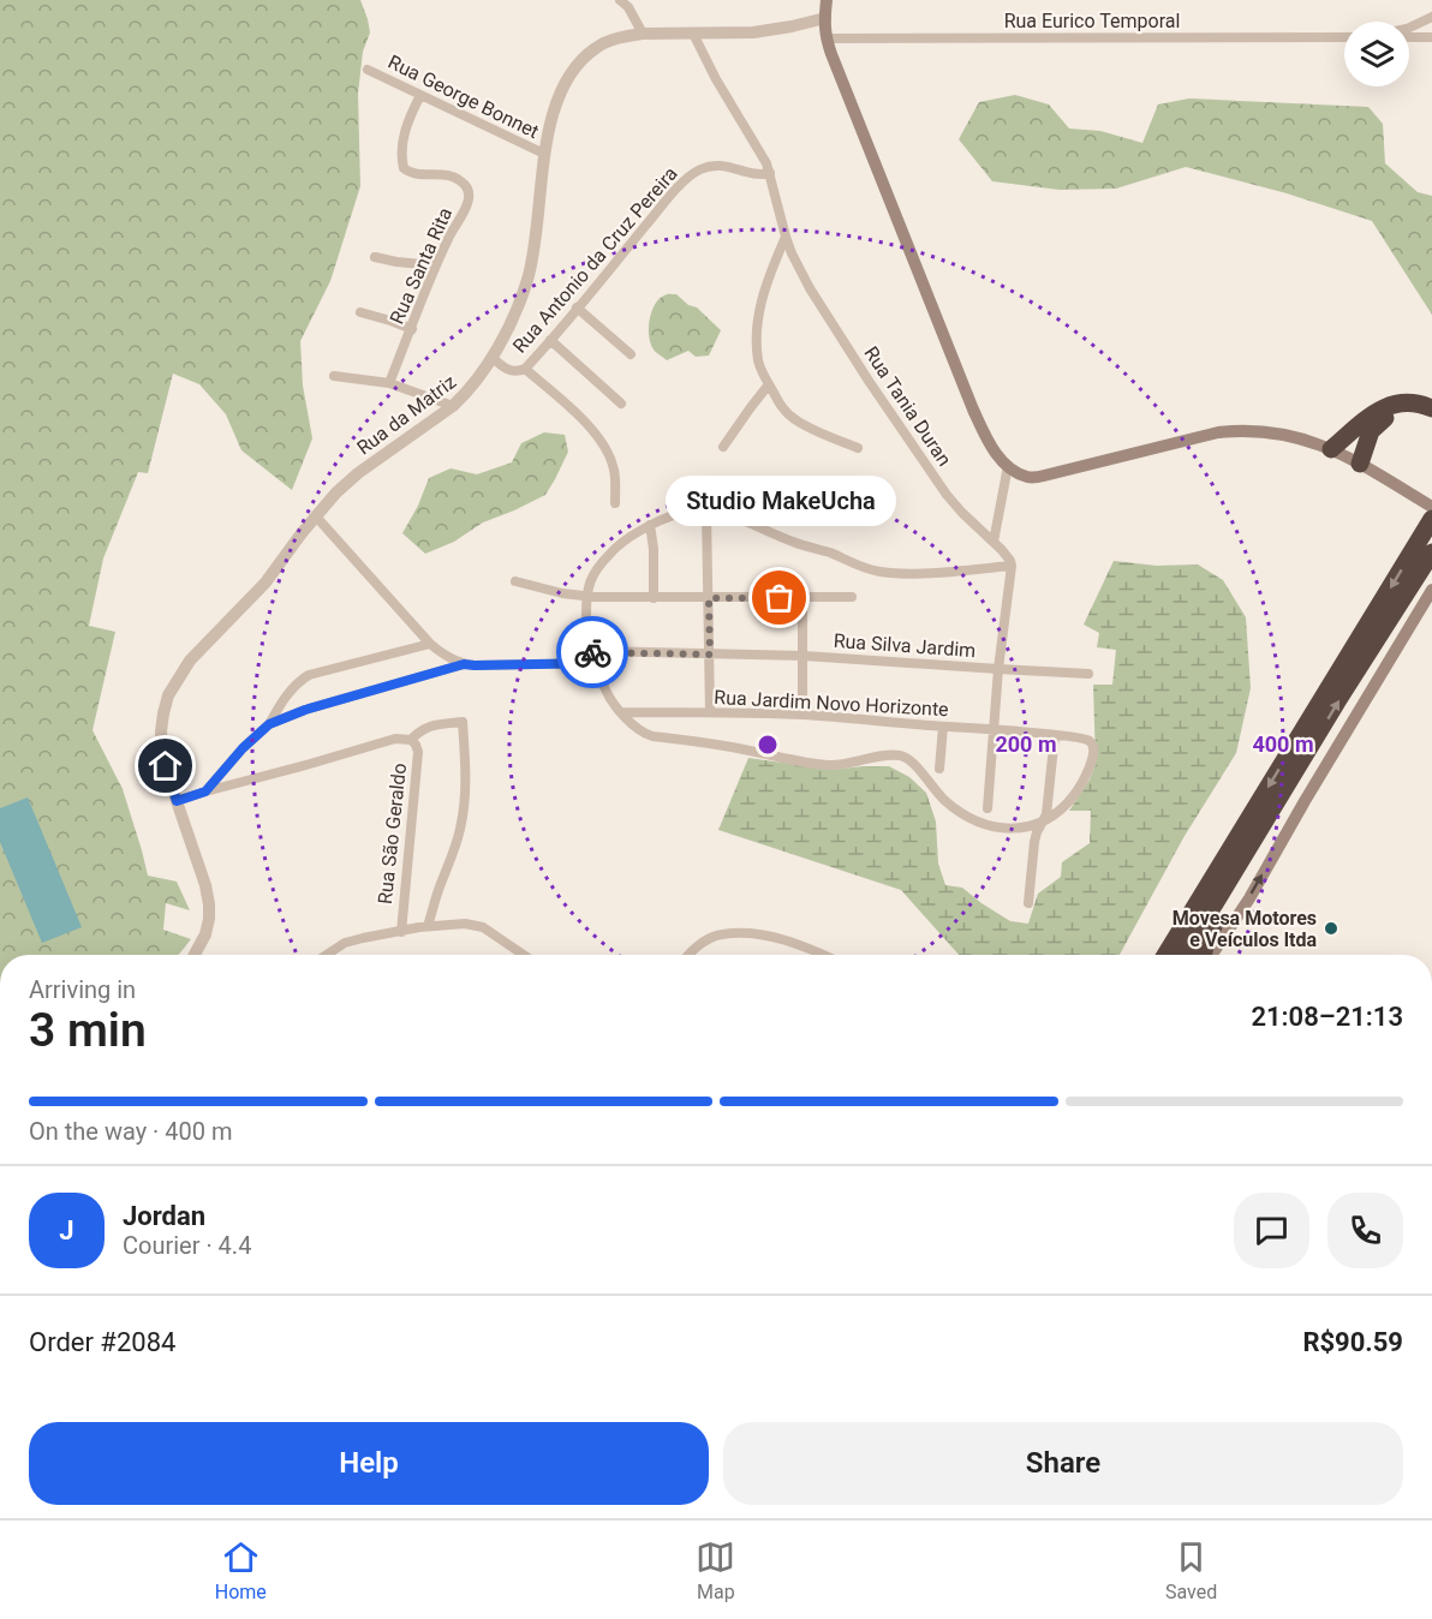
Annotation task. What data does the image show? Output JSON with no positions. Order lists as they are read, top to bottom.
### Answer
{
  "streets": {
    "street": [
      "Rua Eurico Temporal",
      "Rua George Bonnet",
      "Rua Antonio da Cruz Pereira",
      "Rua Santa Rita",
      "Rua Tania Duran",
      "Rua da Matriz",
      "Rua Silva Jardim",
      "Rua Jardim Novo Horizonte",
      "Rua São Geraldo"
    ]
  },
  "crossings": [
    ["Rua George Bonnet", "Rua Santa Rita"],
    ["Rua George Bonnet", "Rua da Matriz"],
    ["Rua Antonio da Cruz Pereira", "Rua Tania Duran"],
    ["Rua Antonio da Cruz Pereira", "Rua da Matriz"],
    ["Rua Tania Duran", "Rua da Matriz"]
  ],
  "places": ["Studio MakeUcha", "Movesa Motores e Veículos ltda"],
  "page": {
    "bubble": "Studio MakeUcha",
    "heading": ["3 min", "Arriving in", "21:08–21:13"],
    "panel": [
      "Jordan",
      "Courier · 4.4",
      "Order #2084",
      "R$90.59"
    ],
    "bar": "On the way · 400 m",
    "round": "J",
    "buttons": ["Help", "Share"],
    "tabs": ["Home", "Map", "Saved"]
  },
  "rings": ["200 m", "400 m"]
}
